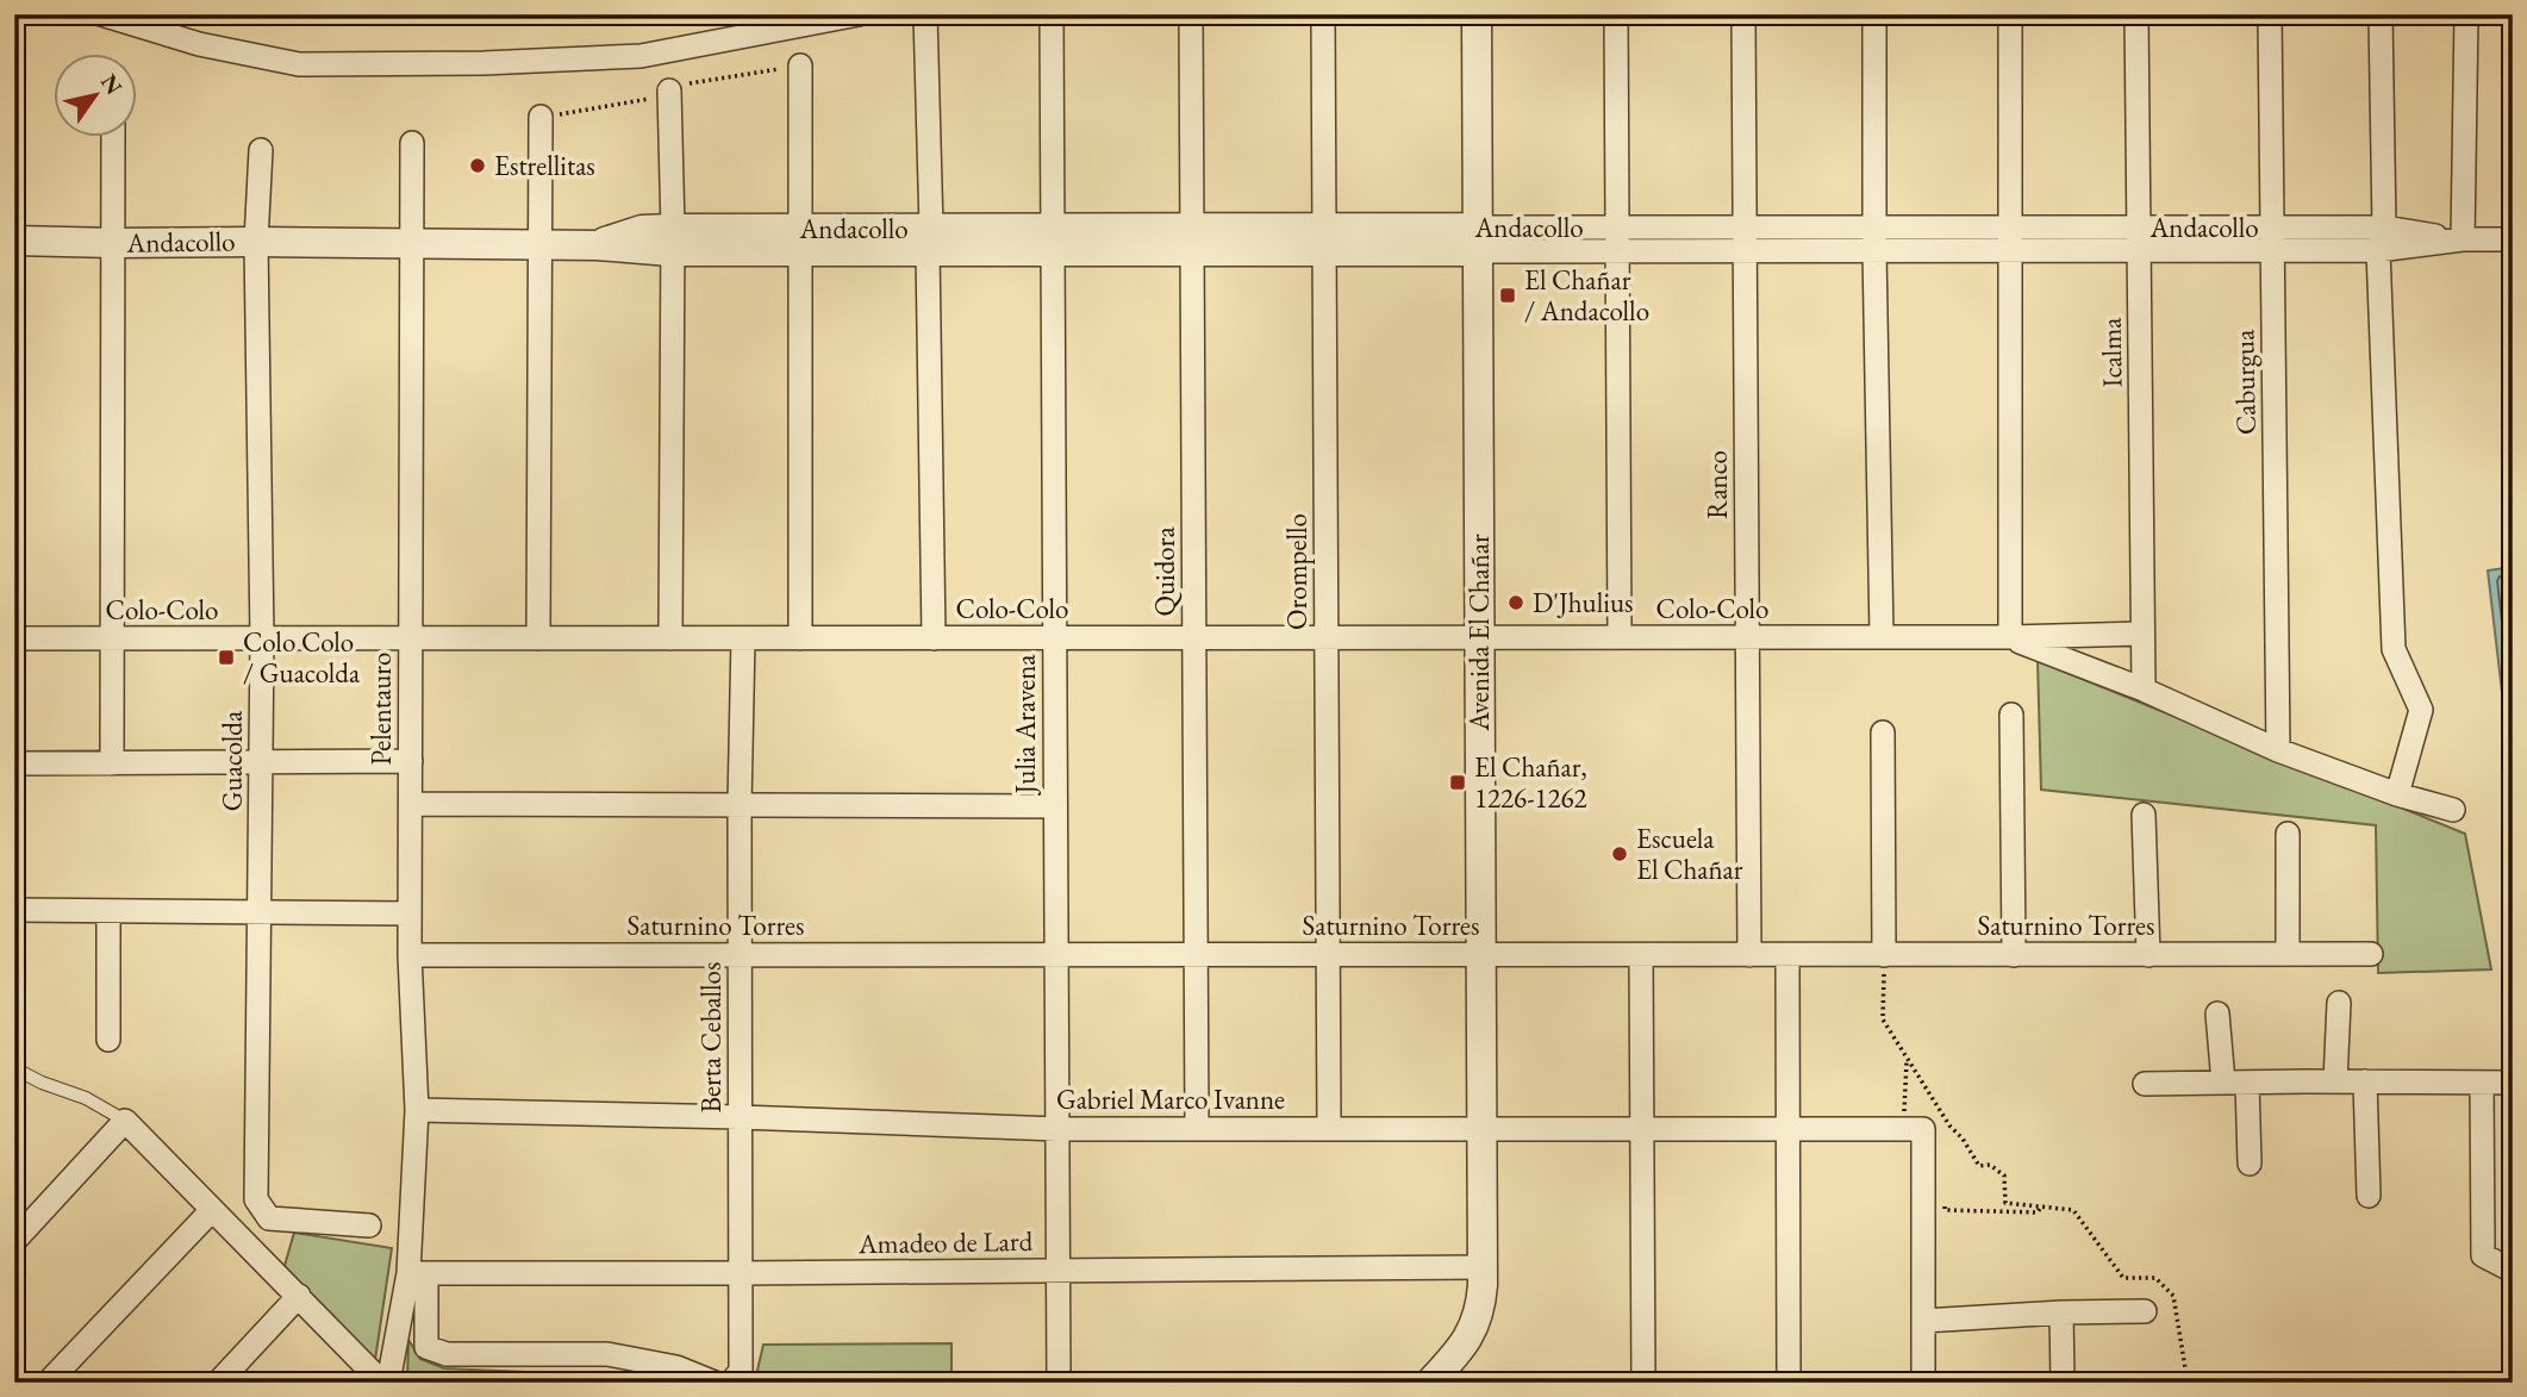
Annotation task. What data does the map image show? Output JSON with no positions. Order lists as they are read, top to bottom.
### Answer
{
  "streets": {
    "street": [
      "Andacollo",
      "Icalma",
      "Caburgua",
      "Ranco",
      "Quidora",
      "Orompello",
      "Colo-Colo",
      "Avenida El Chañar",
      "Pelentauro",
      "Julia Aravena",
      "Guacolda",
      "Saturnino Torres",
      "Berta Ceballos",
      "Gabriel Marco Ivanne",
      "Amadeo de Lard"
    ]
  },
  "crossings": [
    ["Andacollo", "Icalma"],
    ["Andacollo", "Caburgua"],
    ["Andacollo", "Ranco"],
    ["Andacollo", "Quidora"],
    ["Andacollo", "Orompello"],
    ["Andacollo", "Avenida El Chañar"],
    ["Andacollo", "Pelentauro"],
    ["Andacollo", "Julia Aravena"],
    ["Andacollo", "Guacolda"],
    ["Icalma", "Colo-Colo"],
    ["Caburgua", "Colo-Colo"],
    ["Ranco", "Colo-Colo"],
    ["Ranco", "Saturnino Torres"],
    ["Quidora", "Colo-Colo"],
    ["Quidora", "Saturnino Torres"],
    ["Quidora", "Gabriel Marco Ivanne"],
    ["Orompello", "Colo-Colo"],
    ["Orompello", "Saturnino Torres"],
    ["Orompello", "Gabriel Marco Ivanne"],
    ["Colo-Colo", "Avenida El Chañar"],
    ["Colo-Colo", "Pelentauro"],
    ["Colo-Colo", "Julia Aravena"],
    ["Colo-Colo", "Guacolda"],
    ["Colo-Colo", "Berta Ceballos"],
    ["Avenida El Chañar", "Saturnino Torres"],
    ["Avenida El Chañar", "Gabriel Marco Ivanne"],
    ["Avenida El Chañar", "Amadeo de Lard"],
    ["Pelentauro", "Saturnino Torres"],
    ["Pelentauro", "Gabriel Marco Ivanne"],
    ["Pelentauro", "Amadeo de Lard"],
    ["Julia Aravena", "Saturnino Torres"],
    ["Julia Aravena", "Gabriel Marco Ivanne"],
    ["Julia Aravena", "Amadeo de Lard"],
    ["Saturnino Torres", "Berta Ceballos"],
    ["Berta Ceballos", "Gabriel Marco Ivanne"],
    ["Berta Ceballos", "Amadeo de Lard"]
  ],
  "places": {
    "other": ["Estrellitas", "D'Jhulius", "Escuela El Chañar"],
    "transit": ["El Chañar / Andacollo", "Colo Colo / Guacolda", "El Chañar, 1226-1262"]
  },
  "north": "top right"
}
